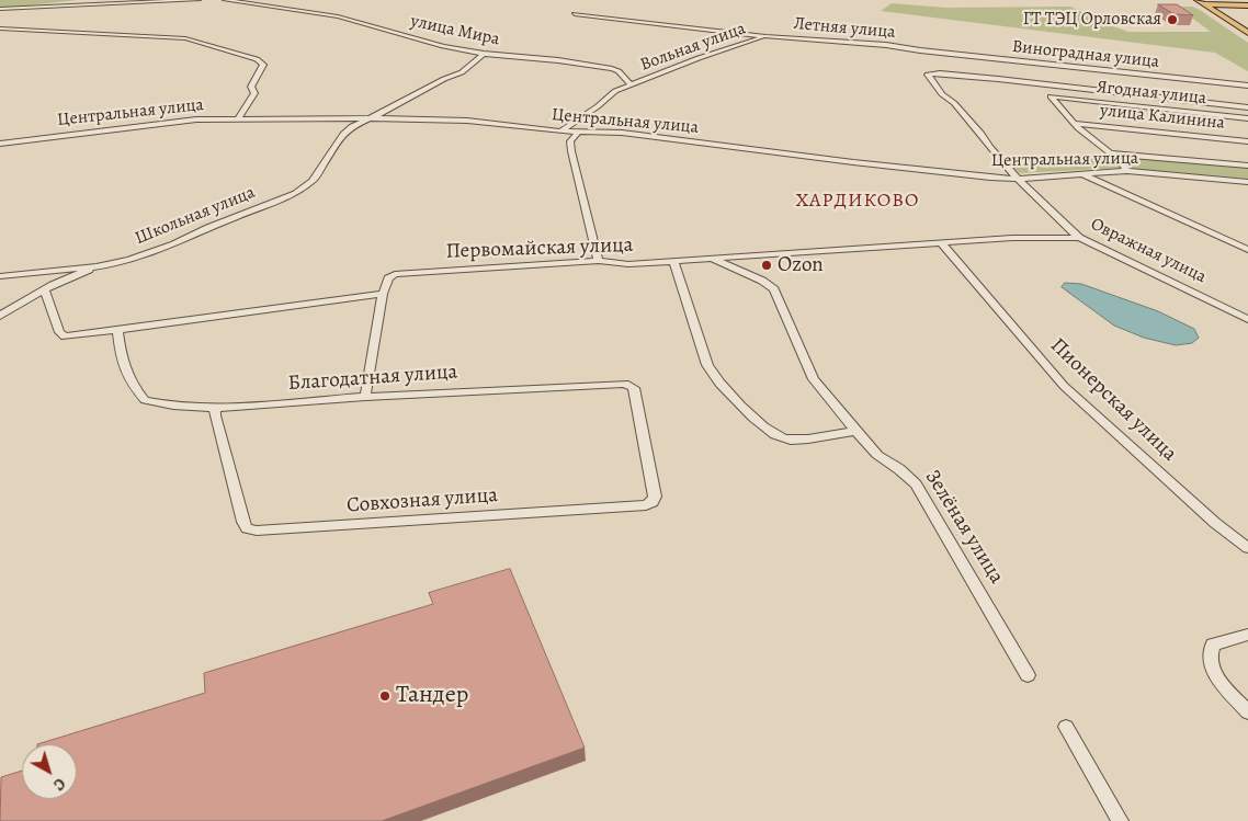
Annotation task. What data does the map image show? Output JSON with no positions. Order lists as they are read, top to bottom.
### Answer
{
  "streets": {
    "street": [
      "Летняя улица",
      "улица Мира",
      "Вольная улица",
      "Виноградная улица",
      "Ягодная улица",
      "Центральная улица",
      "улица Калинина",
      "Школьная улица",
      "Первомайская улица",
      "Овражная улица",
      "Благодатная улица",
      "Пионерская улица",
      "Совхозная улица",
      "Зелёная улица"
    ]
  },
  "crossings": [
    ["Летняя улица", "Вольная улица"],
    ["Летняя улица", "Виноградная улица"],
    ["улица Мира", "Вольная улица"],
    ["улица Мира", "Школьная улица"],
    ["Вольная улица", "Центральная улица"],
    ["Ягодная улица", "улица Калинина"],
    ["Центральная улица", "Школьная улица"],
    ["Центральная улица", "Овражная улица"],
    ["Первомайская улица", "Овражная улица"],
    ["Первомайская улица", "Пионерская улица"],
    ["Первомайская улица", "Зелёная улица"],
    ["Благодатная улица", "Совхозная улица"]
  ],
  "districts": ["ХАРДИКОВО"],
  "places": ["ГТ ТЭЦ Орловская", "Ozon", "Тандер"],
  "north": "bottom right"
}
